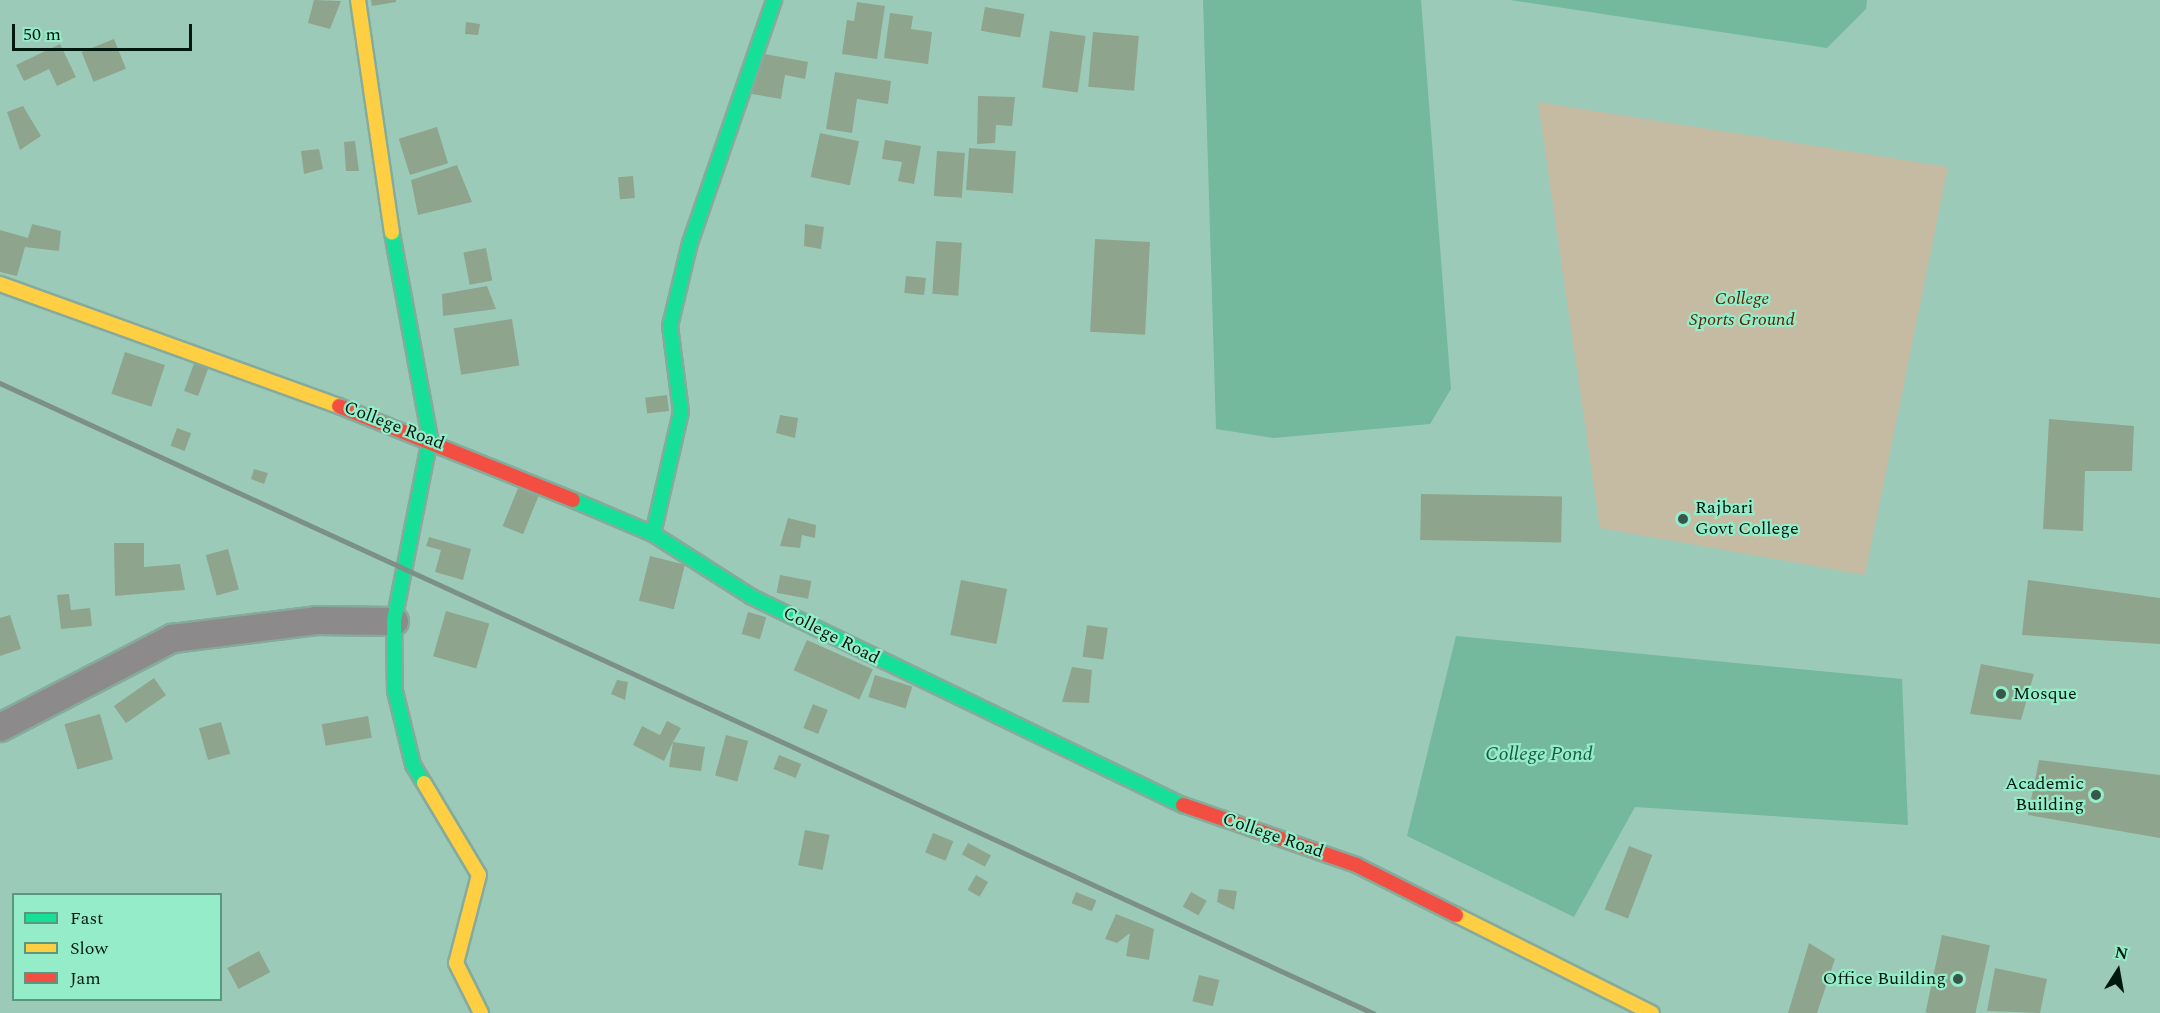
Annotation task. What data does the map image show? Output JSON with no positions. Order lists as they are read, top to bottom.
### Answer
{
  "streets": {
    "street": ["College Road"]
  },
  "water": ["College Pond"],
  "parks": ["College Sports Ground"],
  "places": [
    "Rajbari Govt College",
    "Mosque",
    "Academic Building",
    "Office Building"
  ],
  "legend": ["Fast", "Slow", "Jam"],
  "scale_bar": "50 m",
  "north": "top"
}
